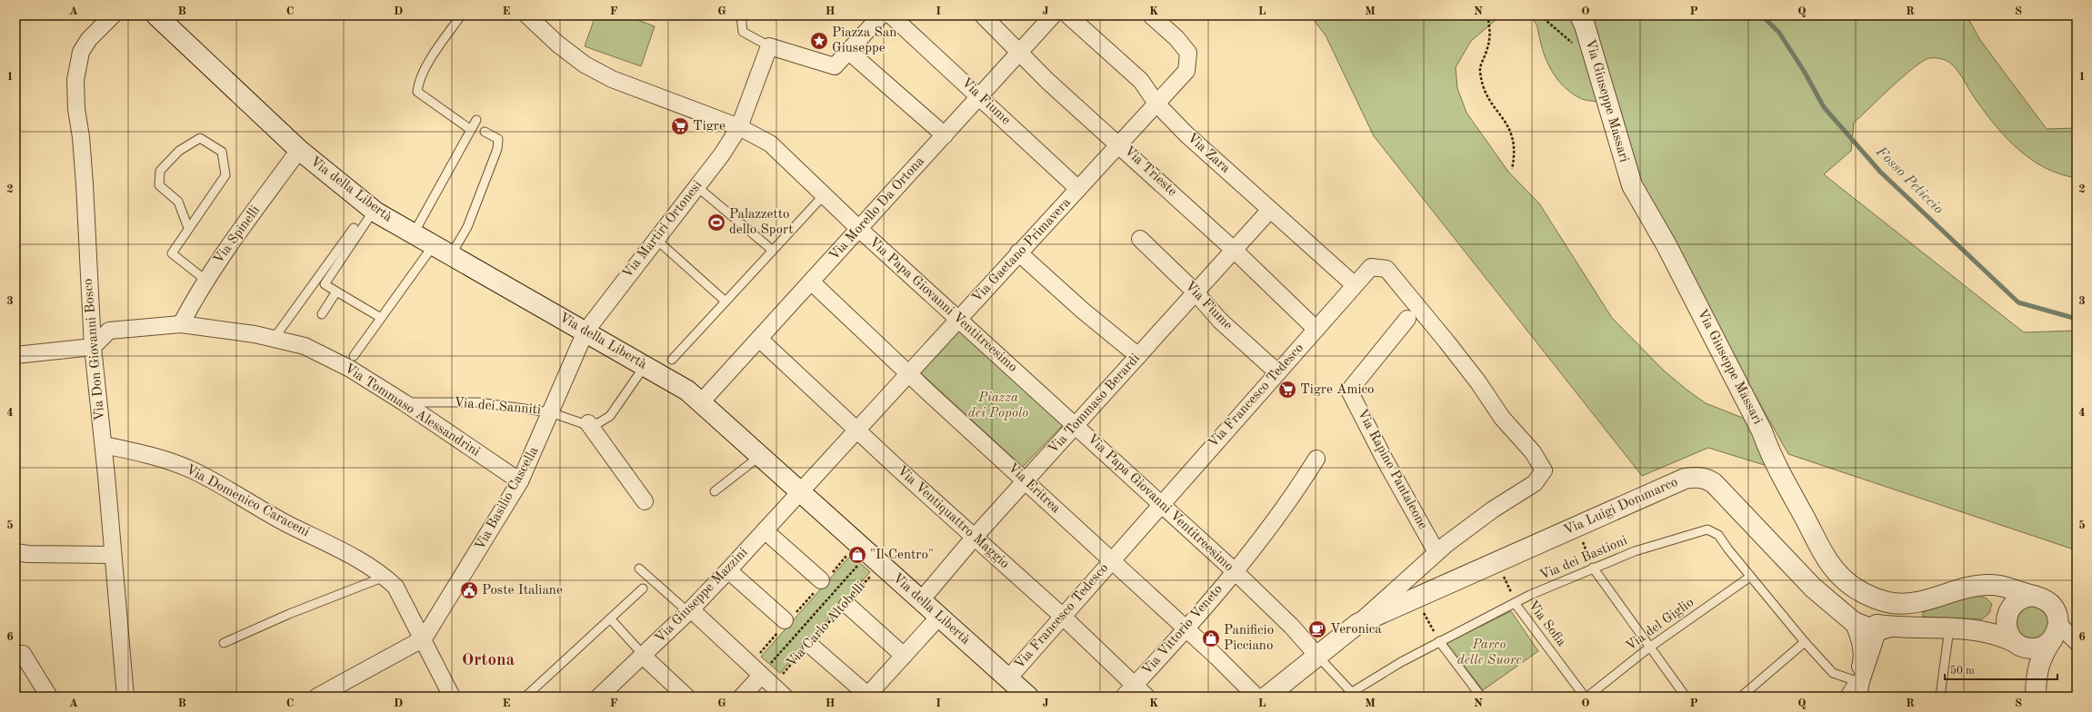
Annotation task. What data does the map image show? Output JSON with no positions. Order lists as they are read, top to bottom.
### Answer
{
  "streets": {
    "street": [
      "Via Giuseppe Massari",
      "Via Fiume",
      "Via Zara",
      "Via Trieste",
      "Via della Libertà",
      "Via Morello Da Ortona",
      "Via Martiri Ortonesi",
      "Via Spinelli",
      "Via Gaetano Primavera",
      "Via Papa Giovanni Ventitreesimo",
      "Via Don Giovanni Bosco",
      "Via Francesco Tedesco",
      "Via Tommaso Berardi",
      "Via Tommaso Alessandrini",
      "Via Rapino Pantaleone",
      "Via Eritrea",
      "Via Basilio Cascella",
      "Via Domenico Caraceni",
      "Via Luigi Dommarco",
      "Via Ventiquattro Maggio",
      "Via Giuseppe Mazzini",
      "Via Carlo Altobelli",
      "Via Vittorio Veneto"
    ],
    "lane": [
      "Via dei Sanniti",
      "Via dei Bastioni",
      "Via Sofia",
      "Via del Giglio"
    ]
  },
  "crossings": [
    ["Via Giuseppe Massari", "Via Luigi Dommarco"],
    ["Via Fiume", "Via Morello Da Ortona"],
    ["Via Fiume", "Via Gaetano Primavera"],
    ["Via Fiume", "Via Francesco Tedesco"],
    ["Via Fiume", "Via Tommaso Berardi"],
    ["Via Zara", "Via Gaetano Primavera"],
    ["Via Zara", "Via Francesco Tedesco"],
    ["Via Zara", "Via Tommaso Berardi"],
    ["Via Trieste", "Via Morello Da Ortona"],
    ["Via Trieste", "Via Gaetano Primavera"],
    ["Via Trieste", "Via Francesco Tedesco"],
    ["Via Trieste", "Via Tommaso Berardi"],
    ["Via della Libertà", "Via Morello Da Ortona"],
    ["Via della Libertà", "Via Martiri Ortonesi"],
    ["Via della Libertà", "Via Spinelli"],
    ["Via della Libertà", "Via Gaetano Primavera"],
    ["Via della Libertà", "Via Francesco Tedesco"],
    ["Via della Libertà", "Via Tommaso Berardi"],
    ["Via della Libertà", "Via dei Sanniti"],
    ["Via della Libertà", "Via Basilio Cascella"],
    ["Via della Libertà", "Via Giuseppe Mazzini"],
    ["Via della Libertà", "Via Carlo Altobelli"],
    ["Via Morello Da Ortona", "Via Papa Giovanni Ventitreesimo"],
    ["Via Morello Da Ortona", "Via Eritrea"],
    ["Via Morello Da Ortona", "Via Ventiquattro Maggio"],
    ["Via Martiri Ortonesi", "Via Papa Giovanni Ventitreesimo"],
    ["Via Martiri Ortonesi", "Via Basilio Cascella"],
    ["Via Spinelli", "Via Tommaso Alessandrini"],
    ["Via Gaetano Primavera", "Via Papa Giovanni Ventitreesimo"],
    ["Via Gaetano Primavera", "Via Eritrea"],
    ["Via Gaetano Primavera", "Via Ventiquattro Maggio"],
    ["Via Gaetano Primavera", "Via Giuseppe Mazzini"],
    ["Via Papa Giovanni Ventitreesimo", "Via Francesco Tedesco"],
    ["Via Papa Giovanni Ventitreesimo", "Via Tommaso Berardi"],
    ["Via Papa Giovanni Ventitreesimo", "Via Vittorio Veneto"],
    ["Via Don Giovanni Bosco", "Via Tommaso Alessandrini"],
    ["Via Don Giovanni Bosco", "Via Domenico Caraceni"],
    ["Via Francesco Tedesco", "Via Rapino Pantaleone"],
    ["Via Francesco Tedesco", "Via Eritrea"],
    ["Via Francesco Tedesco", "Via Ventiquattro Maggio"],
    ["Via Tommaso Berardi", "Via Eritrea"],
    ["Via Tommaso Berardi", "Via Ventiquattro Maggio"],
    ["Via dei Sanniti", "Via Tommaso Alessandrini"],
    ["Via dei Sanniti", "Via Basilio Cascella"],
    ["Via Tommaso Alessandrini", "Via Basilio Cascella"],
    ["Via Eritrea", "Via Vittorio Veneto"],
    ["Via Basilio Cascella", "Via Domenico Caraceni"],
    ["Via Luigi Dommarco", "Via Sofia"],
    ["Via Ventiquattro Maggio", "Via Vittorio Veneto"],
    ["Via dei Bastioni", "Via Sofia"],
    ["Via dei Bastioni", "Via del Giglio"],
    ["Via Sofia", "Via del Giglio"]
  ],
  "districts": ["Ortona"],
  "water": ["Fosso Peticcio"],
  "parks": ["Piazza dei Popolo", "Parco delle Suore"],
  "places": {
    "place": ["Piazza San Giuseppe"],
    "supermarket": ["Tigre", "Tigre Amico"],
    "sports": ["Palazzetto dello Sport"],
    "shop": ["\"Il Centro\"", "Panificio Picciano"],
    "public building": ["Poste Italiane"],
    "cafe": ["Veronica"]
  },
  "scale_bar": "50 m",
  "grid": {
    "columns": [
      "A",
      "B",
      "C",
      "D",
      "E",
      "F",
      "G",
      "H",
      "I",
      "J",
      "K",
      "L",
      "M",
      "N",
      "O",
      "P",
      "Q",
      "R",
      "S"
    ],
    "rows": [
      "1",
      "2",
      "3",
      "4",
      "5",
      "6"
    ]
  }
}
